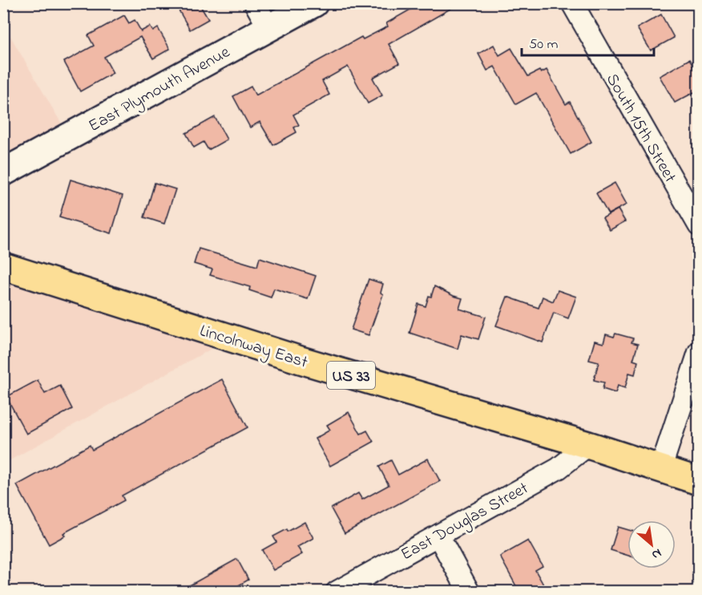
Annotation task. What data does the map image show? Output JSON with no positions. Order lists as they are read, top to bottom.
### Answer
{
  "streets": {
    "highway": ["Lincolnway East", "US 33"],
    "main road": ["East Plymouth Avenue"],
    "street": ["South 15th Street", "East Douglas Street"]
  },
  "crossings": [
    ["Lincolnway East", "East Douglas Street"]
  ],
  "scale_bar": "50 m",
  "north": "bottom right"
}
